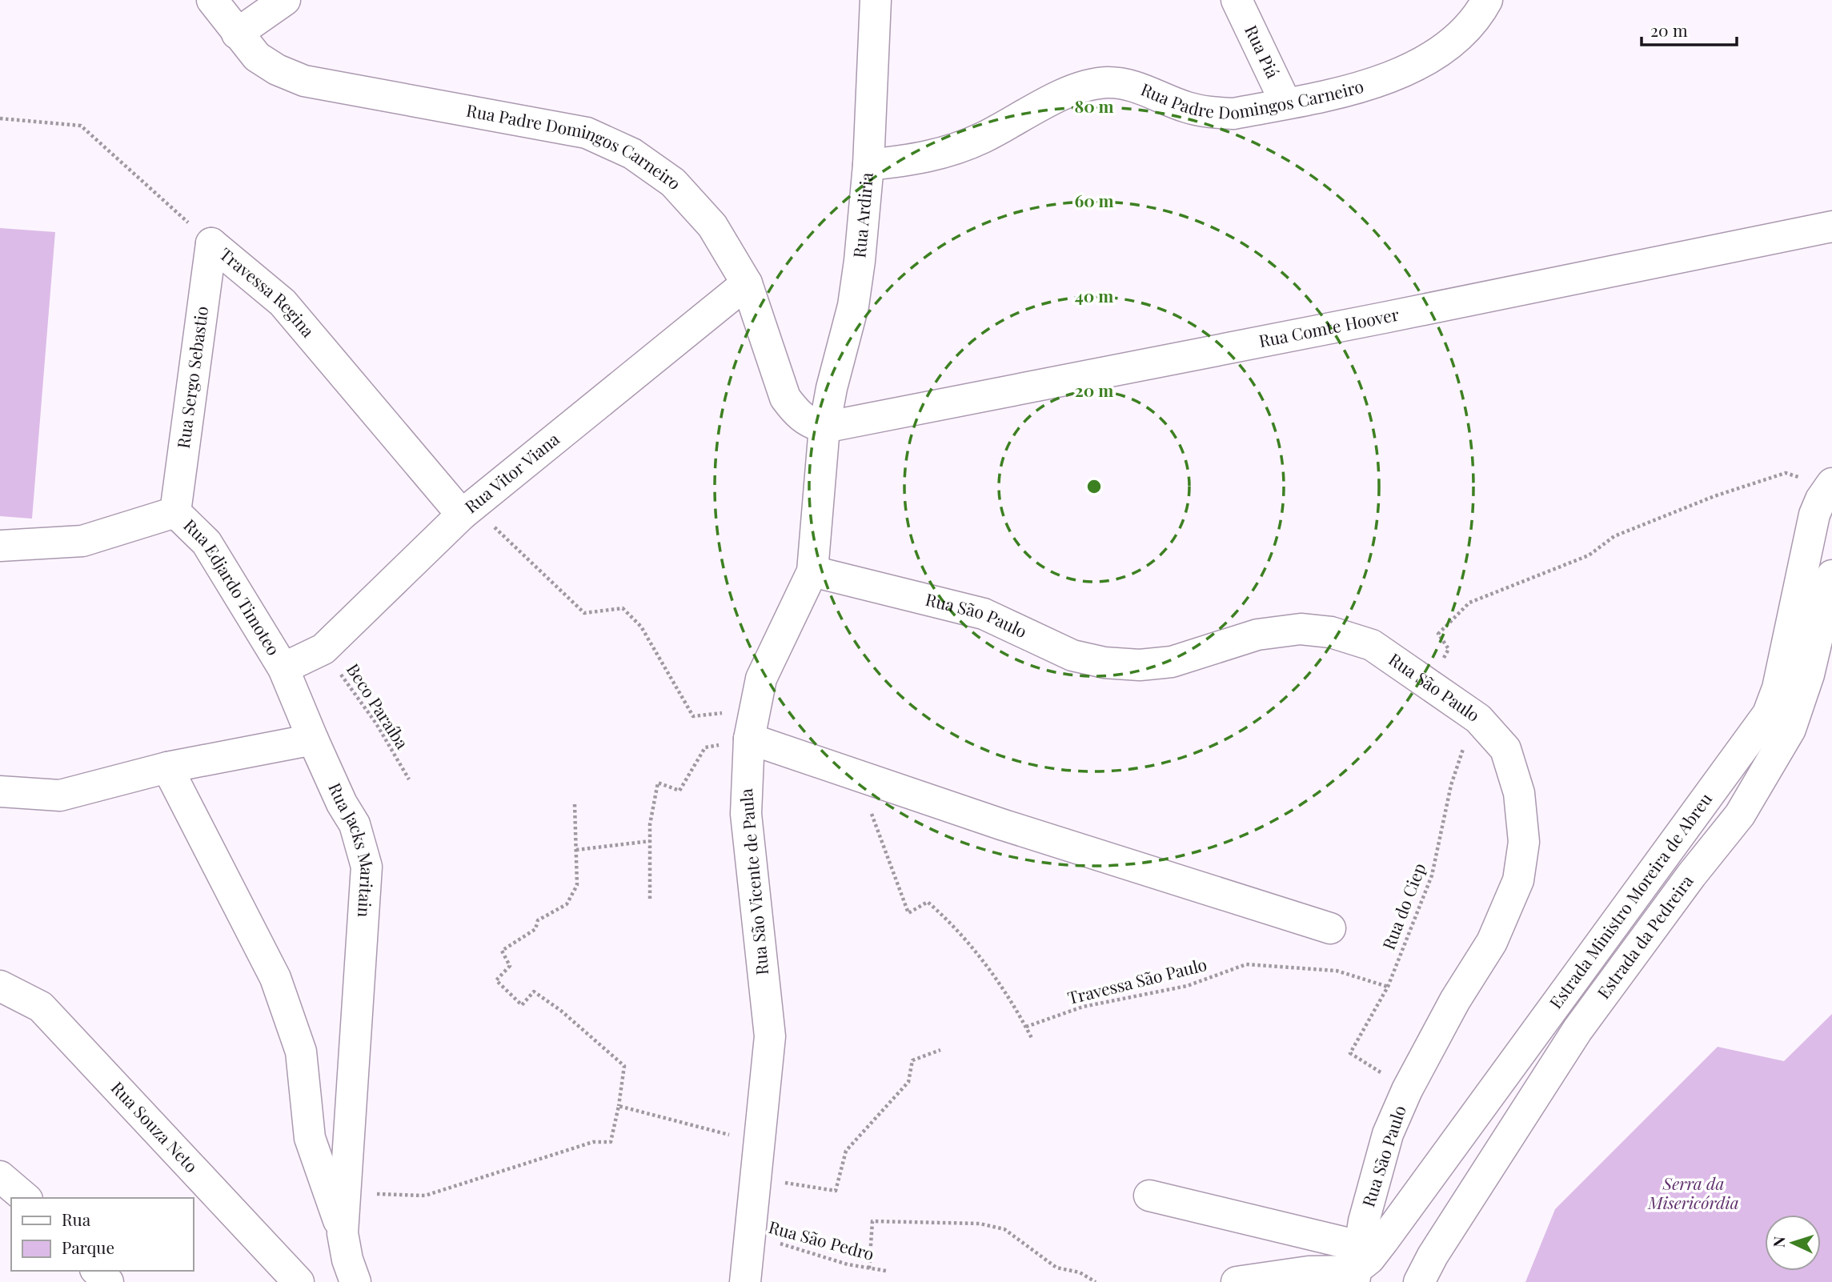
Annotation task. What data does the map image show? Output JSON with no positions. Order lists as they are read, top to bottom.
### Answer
{
  "streets": {
    "street": [
      "Rua Piá",
      "Rua Padre Domingos Carneiro",
      "Rua Ardiria",
      "Travessa Regina",
      "Rua Comte Hoover",
      "Rua Sergo Sebastio",
      "Rua Vitor Viana",
      "Rua Edjardo Timoteo",
      "Rua São Paulo",
      "Rua Jacks Maritain",
      "Rua São Vicente de Paula",
      "Estrada Ministro Moreira de Abreu",
      "Estrada da Pedreira",
      "Rua Souza Neto"
    ],
    "path": [
      "Beco Paraíba",
      "Rua do Ciep",
      "Travessa São Paulo",
      "Rua São Pedro"
    ]
  },
  "crossings": [
    ["Rua Piá", "Rua Padre Domingos Carneiro"],
    ["Rua Padre Domingos Carneiro", "Rua Ardiria"],
    ["Rua Padre Domingos Carneiro", "Rua Comte Hoover"],
    ["Rua Padre Domingos Carneiro", "Rua Vitor Viana"],
    ["Rua Padre Domingos Carneiro", "Rua São Vicente de Paula"],
    ["Rua Ardiria", "Rua Comte Hoover"],
    ["Rua Ardiria", "Rua São Vicente de Paula"],
    ["Travessa Regina", "Rua Sergo Sebastio"],
    ["Travessa Regina", "Rua Vitor Viana"],
    ["Rua Comte Hoover", "Rua São Vicente de Paula"],
    ["Rua Sergo Sebastio", "Rua Edjardo Timoteo"],
    ["Rua Vitor Viana", "Rua Edjardo Timoteo"],
    ["Rua Vitor Viana", "Beco Paraíba"],
    ["Rua Edjardo Timoteo", "Rua Jacks Maritain"],
    ["Rua São Paulo", "Rua São Vicente de Paula"],
    ["Rua São Paulo", "Estrada Ministro Moreira de Abreu"],
    ["Rua São Paulo", "Rua do Ciep"],
    ["Rua São Vicente de Paula", "Rua São Pedro"],
    ["Rua do Ciep", "Travessa São Paulo"]
  ],
  "parks": ["Serra da Misericórdia"],
  "legend": ["Rua", "Parque"],
  "scale_bar": "20 m",
  "north": "left",
  "rings": [
    "80 m",
    "60 m",
    "40 m",
    "20 m"
  ]
}
